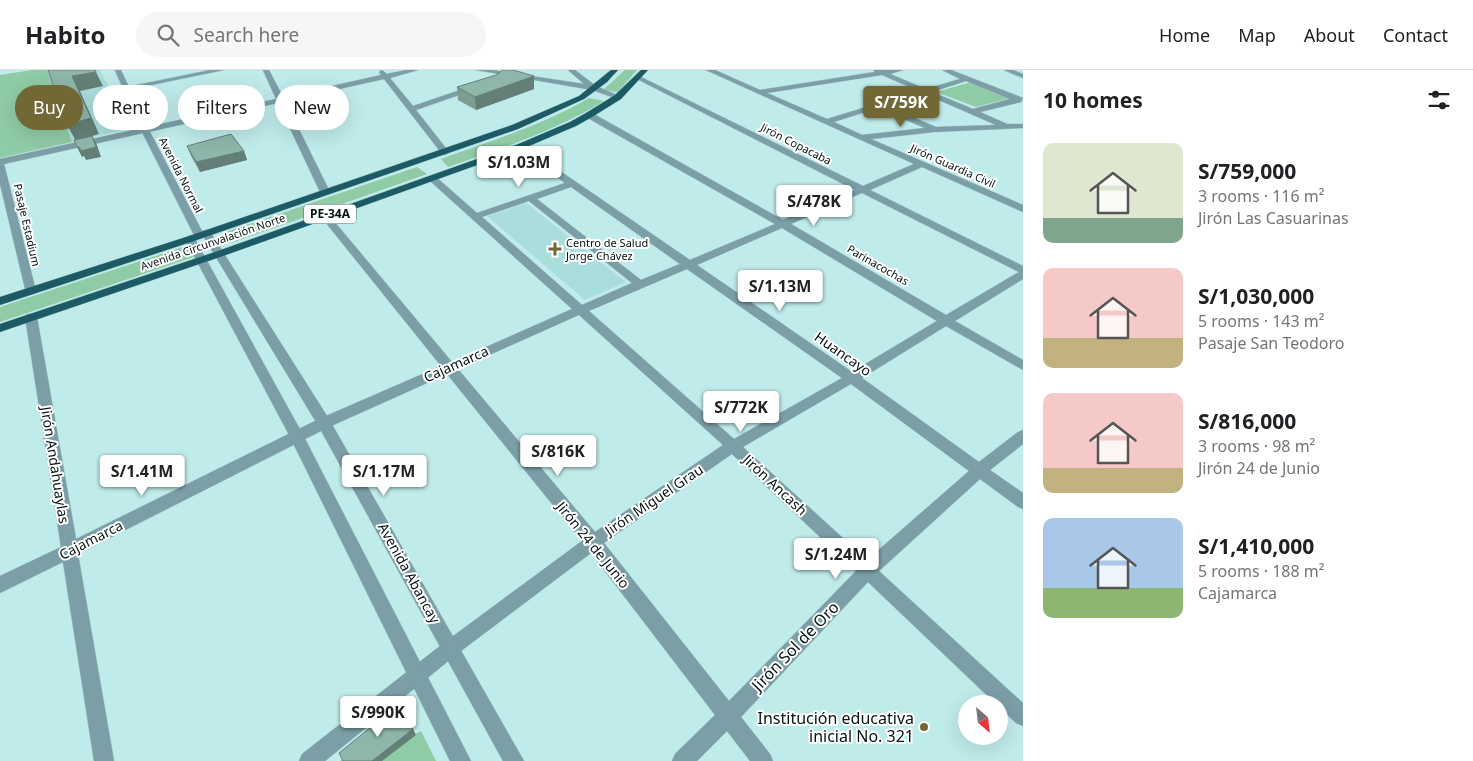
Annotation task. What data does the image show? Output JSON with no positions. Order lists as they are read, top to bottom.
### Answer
{
  "streets": {
    "highway": ["PE-34A", "Avenida Circunvalación Norte"],
    "street": [
      "Jirón Copacaba",
      "Jirón Guardia Civil",
      "Avenida Normal",
      "Pasaje Estadium",
      "Parinacochas",
      "Huancayo",
      "Cajamarca",
      "Jirón Andahuaylas",
      "Jirón Ancash",
      "Jirón Miguel Grau",
      "Jirón 24 de Junio",
      "Avenida Abancay",
      "Jirón Sol de Oro"
    ]
  },
  "crossings": [
    ["Jirón Copacaba", "Avenida Circunvalación Norte"],
    ["Jirón Copacaba", "Cajamarca"],
    ["Jirón Copacaba", "Jirón Miguel Grau"],
    ["Jirón Guardia Civil", "Cajamarca"],
    ["Avenida Normal", "Avenida Circunvalación Norte"],
    ["Avenida Normal", "Avenida Abancay"],
    ["Pasaje Estadium", "Avenida Circunvalación Norte"],
    ["Avenida Circunvalación Norte", "Parinacochas"],
    ["Avenida Circunvalación Norte", "Huancayo"],
    ["Avenida Circunvalación Norte", "Jirón Andahuaylas"],
    ["Avenida Circunvalación Norte", "Jirón Ancash"],
    ["Avenida Circunvalación Norte", "Jirón 24 de Junio"],
    ["Avenida Circunvalación Norte", "Avenida Abancay"],
    ["Parinacochas", "Cajamarca"],
    ["Parinacochas", "Jirón Miguel Grau"],
    ["Huancayo", "Cajamarca"],
    ["Huancayo", "Jirón Miguel Grau"],
    ["Huancayo", "Jirón Sol de Oro"],
    ["Cajamarca", "Jirón Andahuaylas"],
    ["Cajamarca", "Jirón Ancash"],
    ["Cajamarca", "Jirón 24 de Junio"],
    ["Cajamarca", "Avenida Abancay"],
    ["Jirón Ancash", "Jirón Miguel Grau"],
    ["Jirón Ancash", "Jirón Sol de Oro"],
    ["Jirón Miguel Grau", "Jirón 24 de Junio"],
    ["Jirón Miguel Grau", "Avenida Abancay"],
    ["Jirón 24 de Junio", "Jirón Sol de Oro"]
  ],
  "places": {
    "health": ["Centro de Salud Jorge Chávez"],
    "other": ["Institución educativa inicial No. 321"]
  },
  "north": "bottom right",
  "page": {
    "header": "Habito",
    "search": "Search here",
    "nav": [
      "Home",
      "Map",
      "About",
      "Contact"
    ],
    "heading": "10 homes",
    "chip": [
      "Buy",
      "Rent",
      "Filters",
      "New"
    ],
    "price": [
      "S/759K",
      "S/1.03M",
      "S/478K",
      "S/1.13M",
      "S/772K",
      "S/816K",
      "S/1.41M",
      "S/1.17M",
      "S/1.24M",
      "S/990K"
    ],
    "list": [
      {
        "name": "S/759,000",
        "note": "3 rooms · 116 m² · Jirón Las Casuarinas"
      },
      {
        "name": "S/1,030,000",
        "note": "5 rooms · 143 m² · Pasaje San Teodoro"
      },
      {
        "name": "S/816,000",
        "note": "3 rooms · 98 m² · Jirón 24 de Junio"
      },
      {
        "name": "S/1,410,000",
        "note": "5 rooms · 188 m² · Cajamarca"
      }
    ]
  }
}
